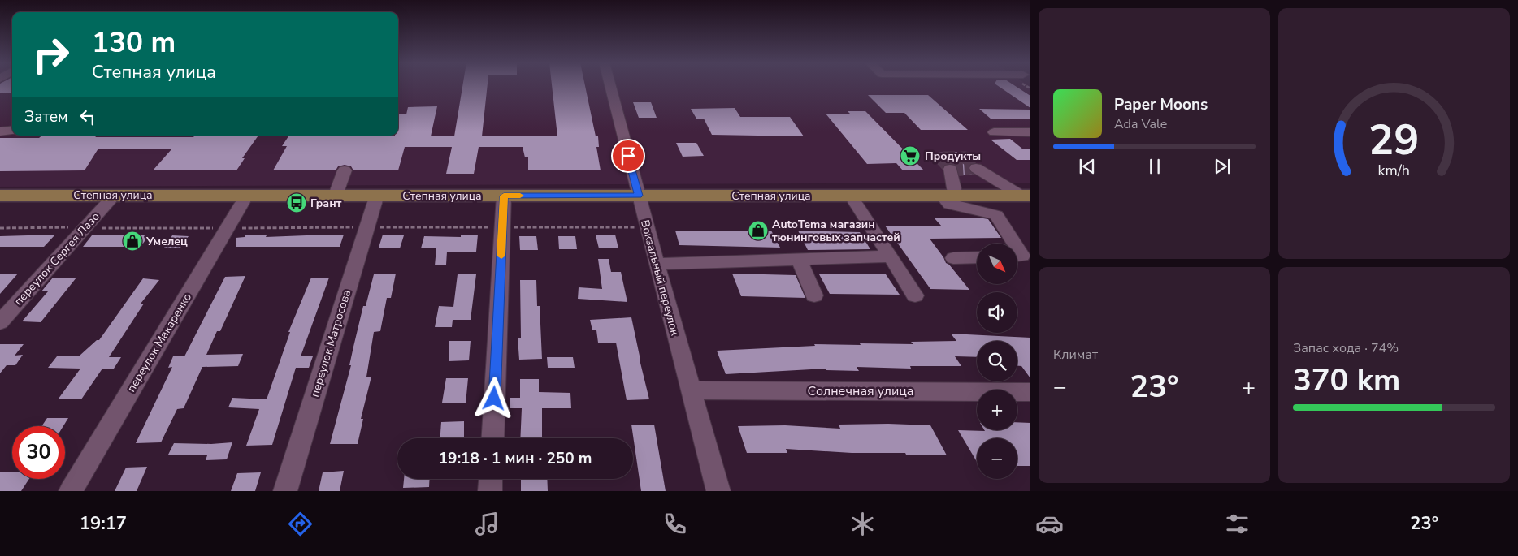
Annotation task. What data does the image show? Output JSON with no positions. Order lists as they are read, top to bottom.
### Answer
{
  "streets": {
    "main road": ["Степная улица"],
    "street": [
      "переулок Сергея Лазо",
      "Вокзальный переулок",
      "переулок Макаренко",
      "переулок Матросова",
      "Солнечная улица"
    ]
  },
  "crossings": [
    ["Степная улица", "переулок Сергея Лазо"],
    ["Степная улица", "Вокзальный переулок"],
    ["Степная улица", "переулок Макаренко"],
    ["Степная улица", "переулок Матросова"],
    ["Вокзальный переулок", "Солнечная улица"]
  ],
  "places": {
    "supermarket": ["Продукты"],
    "bus stop": ["Грант"],
    "shop": ["AutoTema магазин тюнинговых запчастей", "Умелец"]
  },
  "north": "bottom right",
  "page": {
    "turn": ["130 m", "Степная улица"],
    "song": ["Paper Moons", "Ada Vale"],
    "then": "Затем",
    "map_buttons": ["+", "−"],
    "tile": [
      "Климат",
      ["Запас хода · 74%", "370 km"]
    ],
    "heat": ["−", "23°", "+"],
    "limit": "30",
    "trip": "19:18 · 1 мин · 250 m",
    "tabs": ["19:17", "23°"],
    "gauge": ["29", "km/h"]
  }
}
